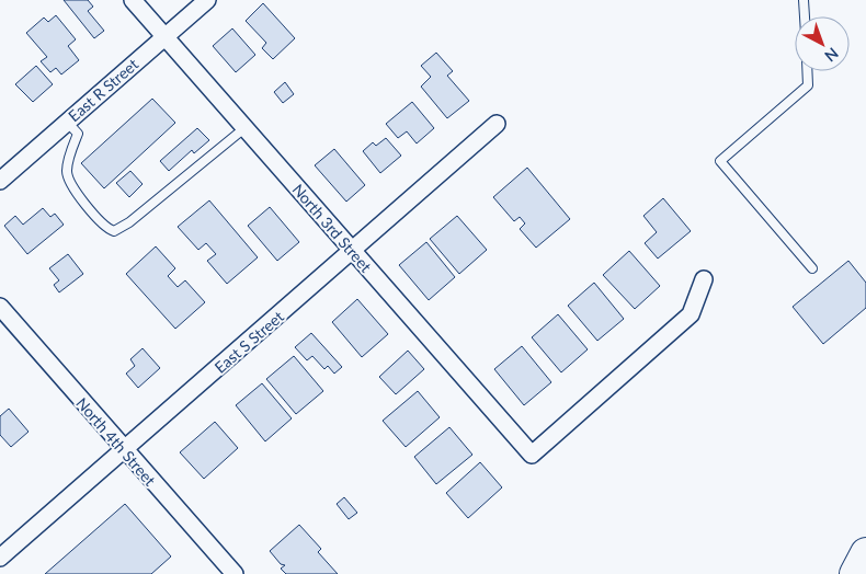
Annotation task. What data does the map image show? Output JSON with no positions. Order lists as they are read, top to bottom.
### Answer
{
  "streets": {
    "street": [
      "East R Street",
      "North 3rd Street",
      "East S Street",
      "North 4th Street"
    ]
  },
  "crossings": [
    ["East R Street", "North 3rd Street"],
    ["North 3rd Street", "East S Street"],
    ["East S Street", "North 4th Street"]
  ],
  "north": "bottom right"
}
